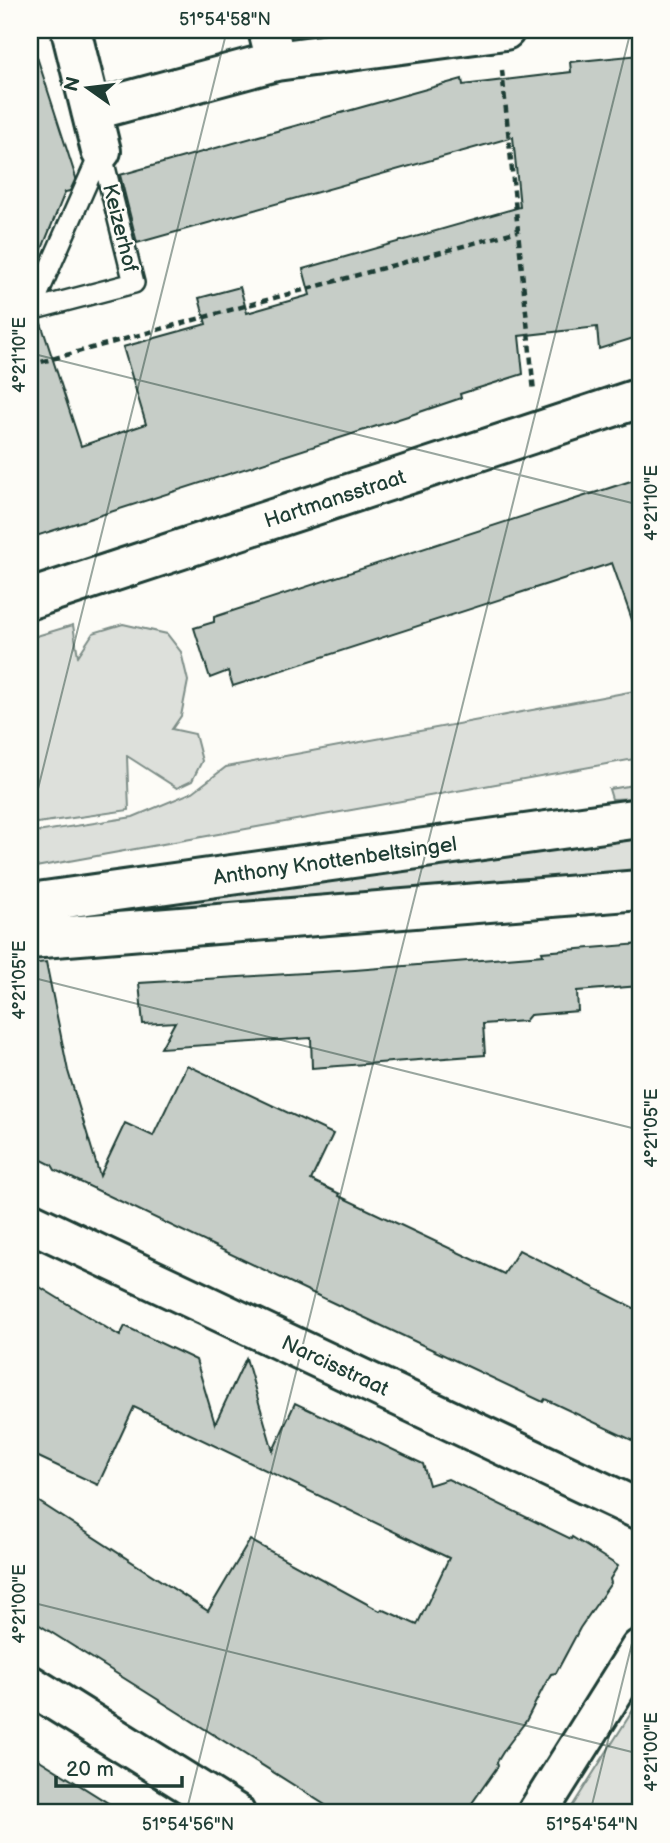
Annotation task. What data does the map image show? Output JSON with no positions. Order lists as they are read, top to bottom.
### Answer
{
  "streets": {
    "street": [
      "Keizerhof",
      "Hartmansstraat",
      "Anthony Knottenbeltsingel",
      "Narcisstraat"
    ]
  },
  "scale_bar": "20 m",
  "north": "left",
  "coordinates": [
    "51°54'58\"N",
    "4°21'10\"E",
    "4°21'05\"E",
    "4°21'00\"E",
    "51°54'56\"N",
    "51°54'54\"N"
  ]
}
